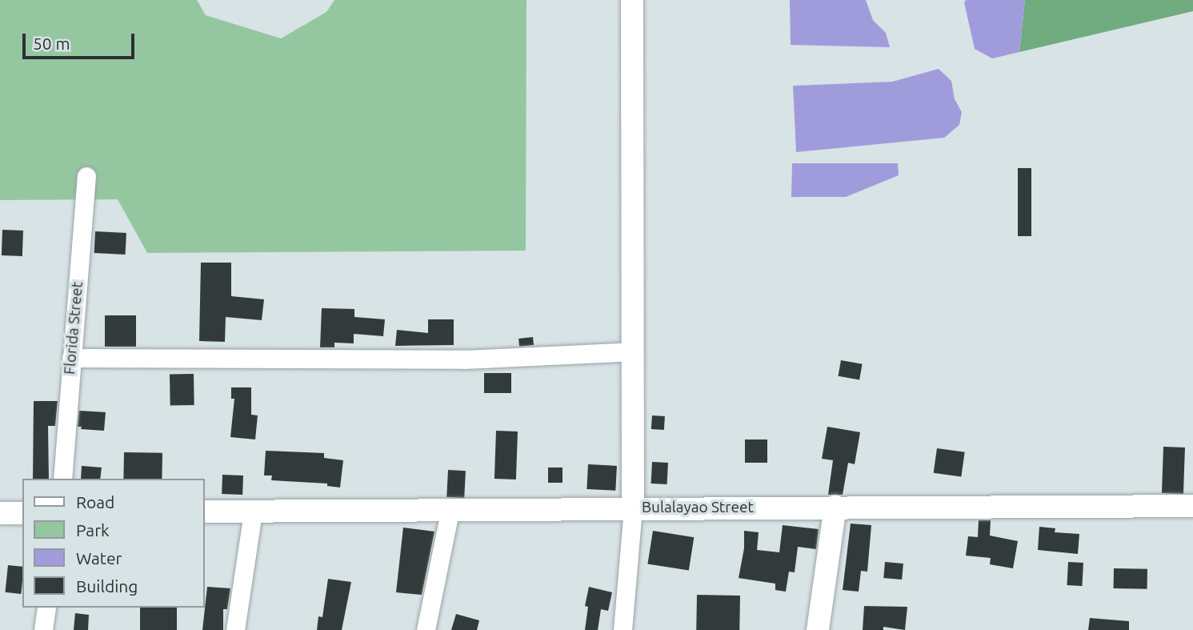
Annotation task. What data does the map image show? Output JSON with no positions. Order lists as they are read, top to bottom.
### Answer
{
  "streets": {
    "street": ["Florida Street", "Bulalayao Street"]
  },
  "legend": [
    "Road",
    "Park",
    "Water",
    "Building"
  ],
  "scale_bar": "50 m"
}
